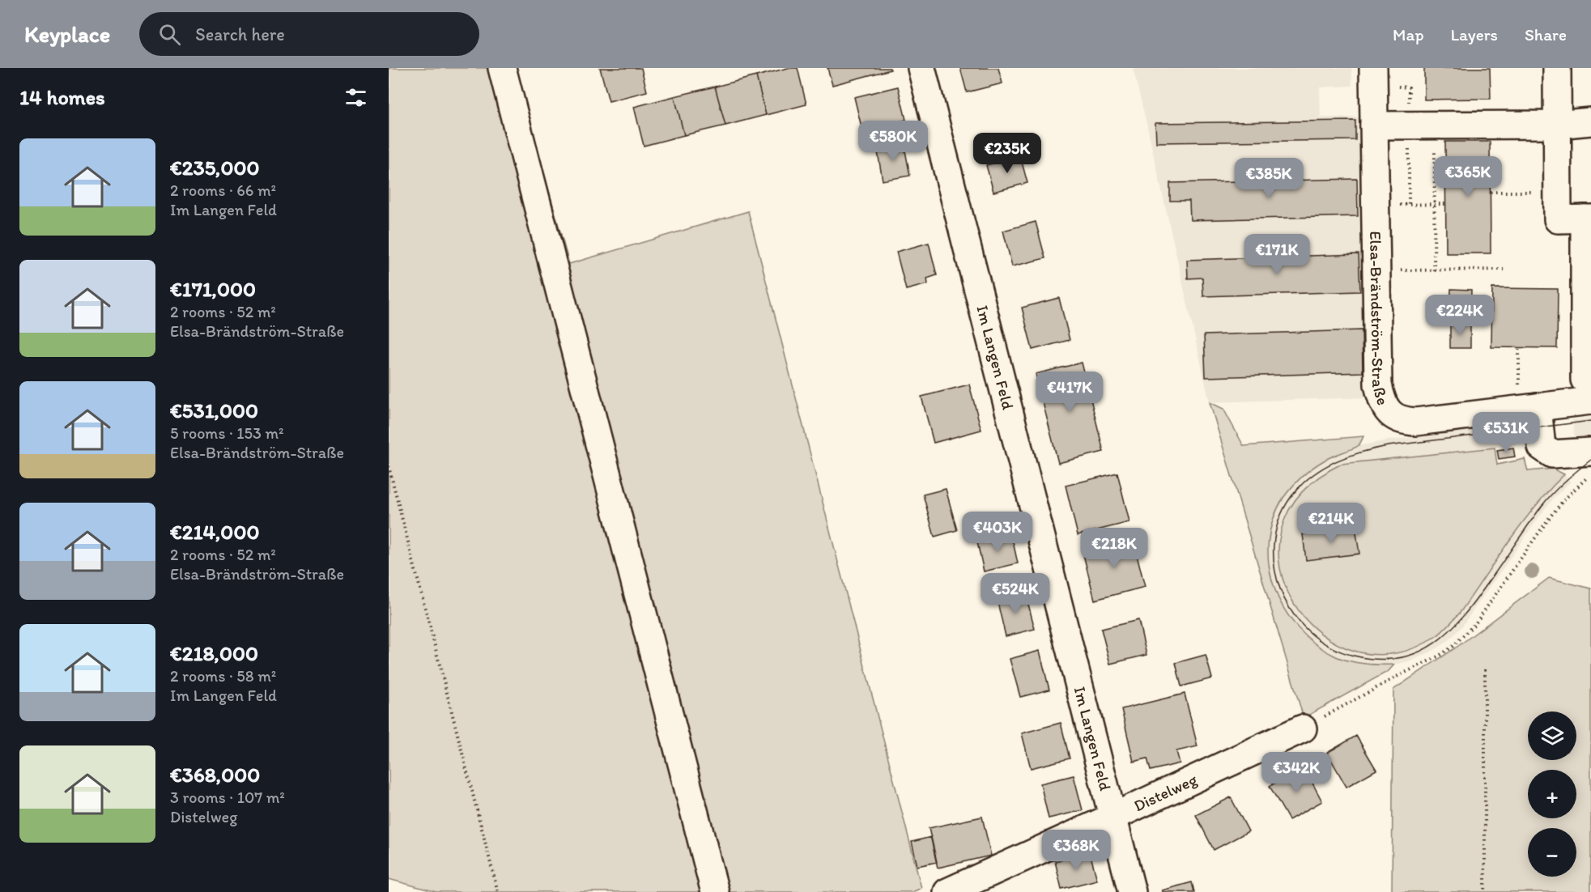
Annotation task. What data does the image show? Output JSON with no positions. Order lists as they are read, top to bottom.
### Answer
{
  "streets": {
    "street": ["Elsa-Brändström-Straße", "Im Langen Feld", "Distelweg"]
  },
  "crossings": [
    ["Im Langen Feld", "Distelweg"]
  ],
  "page": {
    "header": "Keyplace",
    "search": "Search here",
    "nav": ["Map", "Layers", "Share"],
    "heading": "14 homes",
    "price": [
      "€580K",
      "€235K",
      "€365K",
      "€385K",
      "€171K",
      "€224K",
      "€417K",
      "€531K",
      "€214K",
      "€403K",
      "€218K",
      "€524K",
      "€342K",
      "€368K"
    ],
    "list": [
      {
        "name": "€235,000",
        "note": "2 rooms · 66 m² · Im Langen Feld"
      },
      {
        "name": "€171,000",
        "note": "2 rooms · 52 m² · Elsa-Brändström-Straße"
      },
      {
        "name": "€531,000",
        "note": "5 rooms · 153 m² · Elsa-Brändström-Straße"
      },
      {
        "name": "€214,000",
        "note": "2 rooms · 52 m² · Elsa-Brändström-Straße"
      },
      {
        "name": "€218,000",
        "note": "2 rooms · 58 m² · Im Langen Feld"
      },
      {
        "name": "€368,000",
        "note": "3 rooms · 107 m² · Distelweg"
      }
    ],
    "map_buttons": ["+", "−"]
  }
}
